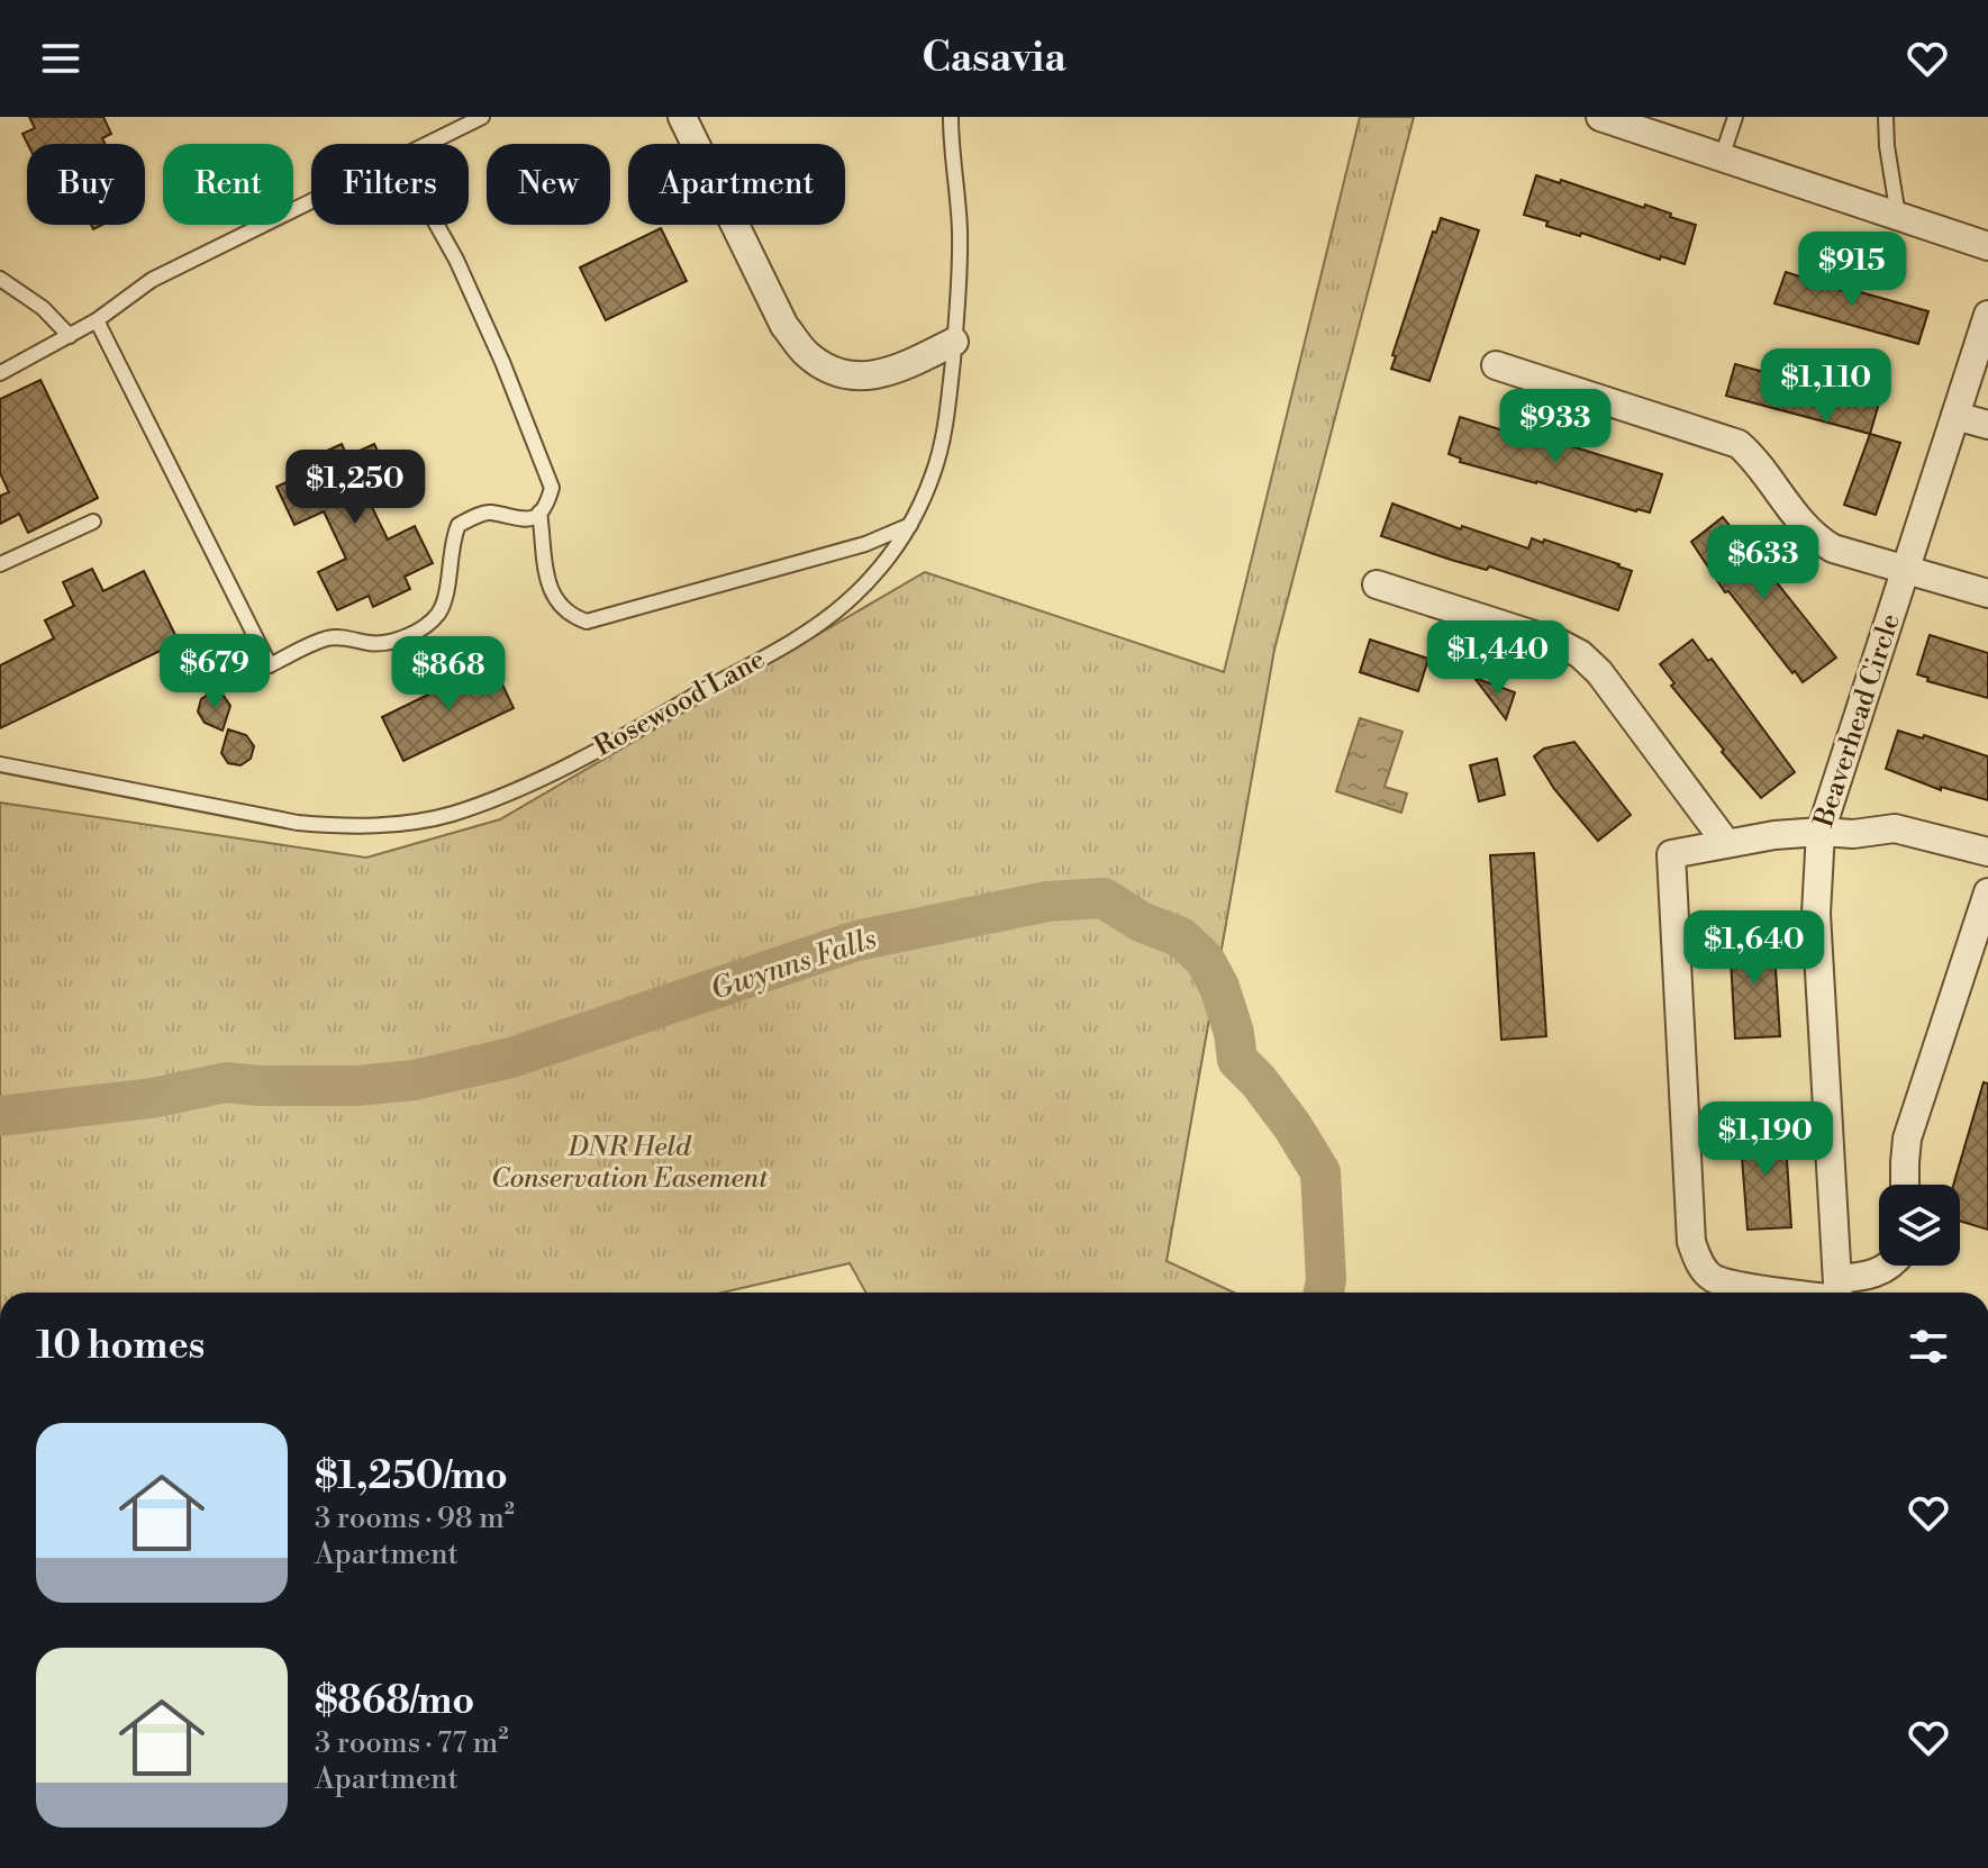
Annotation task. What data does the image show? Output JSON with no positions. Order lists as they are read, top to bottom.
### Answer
{
  "streets": {
    "street": ["Beaverhead Circle"],
    "lane": ["Rosewood Lane"]
  },
  "water": ["Gwynns Falls"],
  "parks": ["DNR Held Conservation Easement"],
  "page": {
    "header": "Casavia",
    "chip": [
      "Buy",
      "Rent",
      "Filters",
      "New",
      "Apartment"
    ],
    "price": [
      "$915",
      "$1,110",
      "$933",
      "$1,250",
      "$633",
      "$1,440",
      "$679",
      "$868",
      "$1,640",
      "$1,190"
    ],
    "heading": "10 homes",
    "list": [
      {
        "name": "$1,250/mo",
        "note": "3 rooms · 98 m² · Apartment"
      },
      {
        "name": "$868/mo",
        "note": "3 rooms · 77 m² · Apartment"
      }
    ]
  }
}
